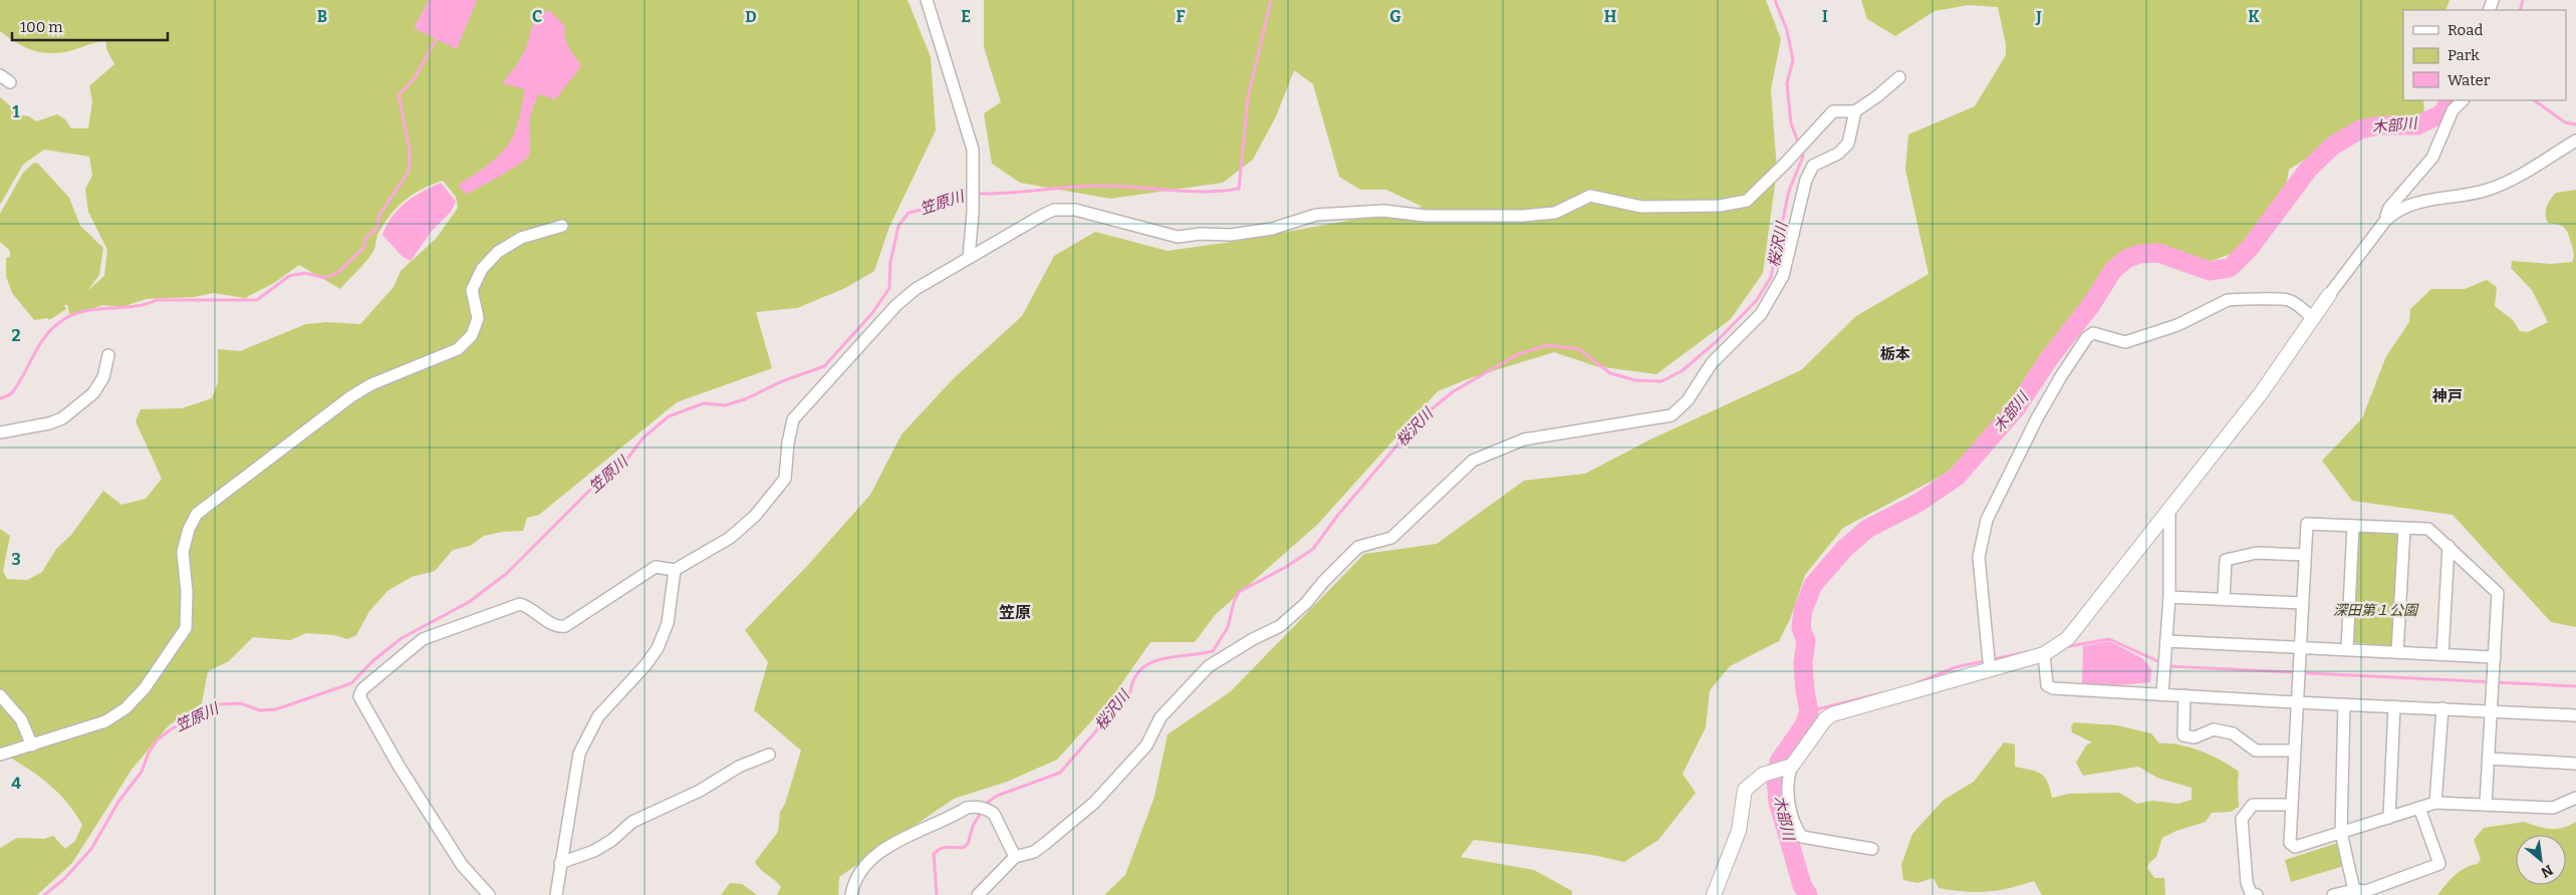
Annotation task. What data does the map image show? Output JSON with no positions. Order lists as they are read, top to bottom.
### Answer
{
  "districts": ["栃本", "神戸", "笠原"],
  "water": ["木部川", "笠原川", "桜沢川"],
  "parks": ["深田第１公園"],
  "legend": ["Road", "Park", "Water"],
  "scale_bar": "100 m",
  "north": "bottom right",
  "grid": {
    "columns": [
      "B",
      "C",
      "D",
      "E",
      "F",
      "G",
      "H",
      "I",
      "J",
      "K"
    ],
    "rows": [
      "1",
      "2",
      "3",
      "4"
    ]
  }
}
